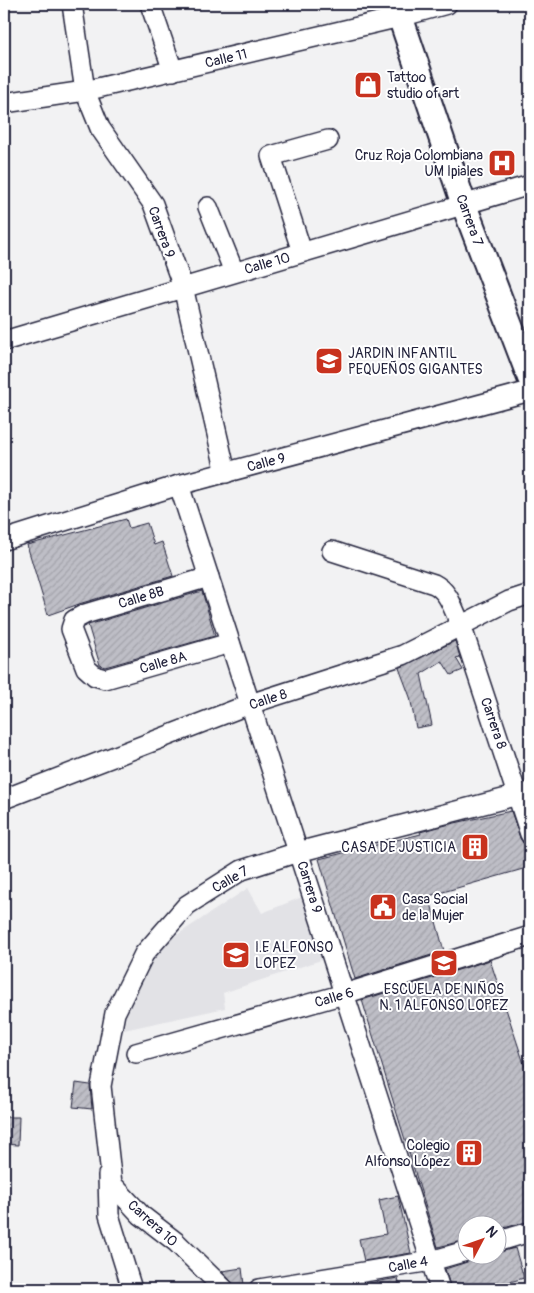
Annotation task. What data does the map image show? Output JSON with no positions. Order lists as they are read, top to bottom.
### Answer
{
  "streets": {
    "main road": ["Carrera 7"],
    "street": [
      "Calle 11",
      "Carrera 9",
      "Calle 10",
      "Calle 9",
      "Calle 8B",
      "Calle 8A",
      "Calle 8",
      "Carrera 8",
      "Calle 7",
      "Calle 6",
      "Carrera 10",
      "Calle 4"
    ]
  },
  "crossings": [
    ["Calle 11", "Carrera 7"],
    ["Calle 11", "Carrera 9"],
    ["Carrera 7", "Calle 10"],
    ["Carrera 9", "Calle 10"],
    ["Carrera 9", "Calle 9"],
    ["Carrera 9", "Calle 8B"],
    ["Carrera 9", "Calle 8A"],
    ["Carrera 9", "Calle 8"],
    ["Carrera 9", "Calle 7"],
    ["Carrera 9", "Calle 6"],
    ["Carrera 9", "Calle 4"],
    ["Calle 8B", "Calle 8A"],
    ["Calle 8", "Carrera 8"],
    ["Carrera 8", "Calle 7"],
    ["Calle 7", "Carrera 10"]
  ],
  "places": {
    "shop": ["Tattoo studio of art"],
    "hospital": ["Cruz Roja Colombiana UM Ipiales"],
    "school or university": ["JARDIN INFANTIL PEQUEÑOS GIGANTES", "I.E ALFONSO LOPEZ", "ESCUELA DE NIÑOS N. 1 ALFONSO LOPEZ"],
    "building": ["CASA DE JUSTICIA", "Colegio Alfonso López"],
    "public building": ["Casa Social de la Mujer"]
  },
  "north": "top right"
}
